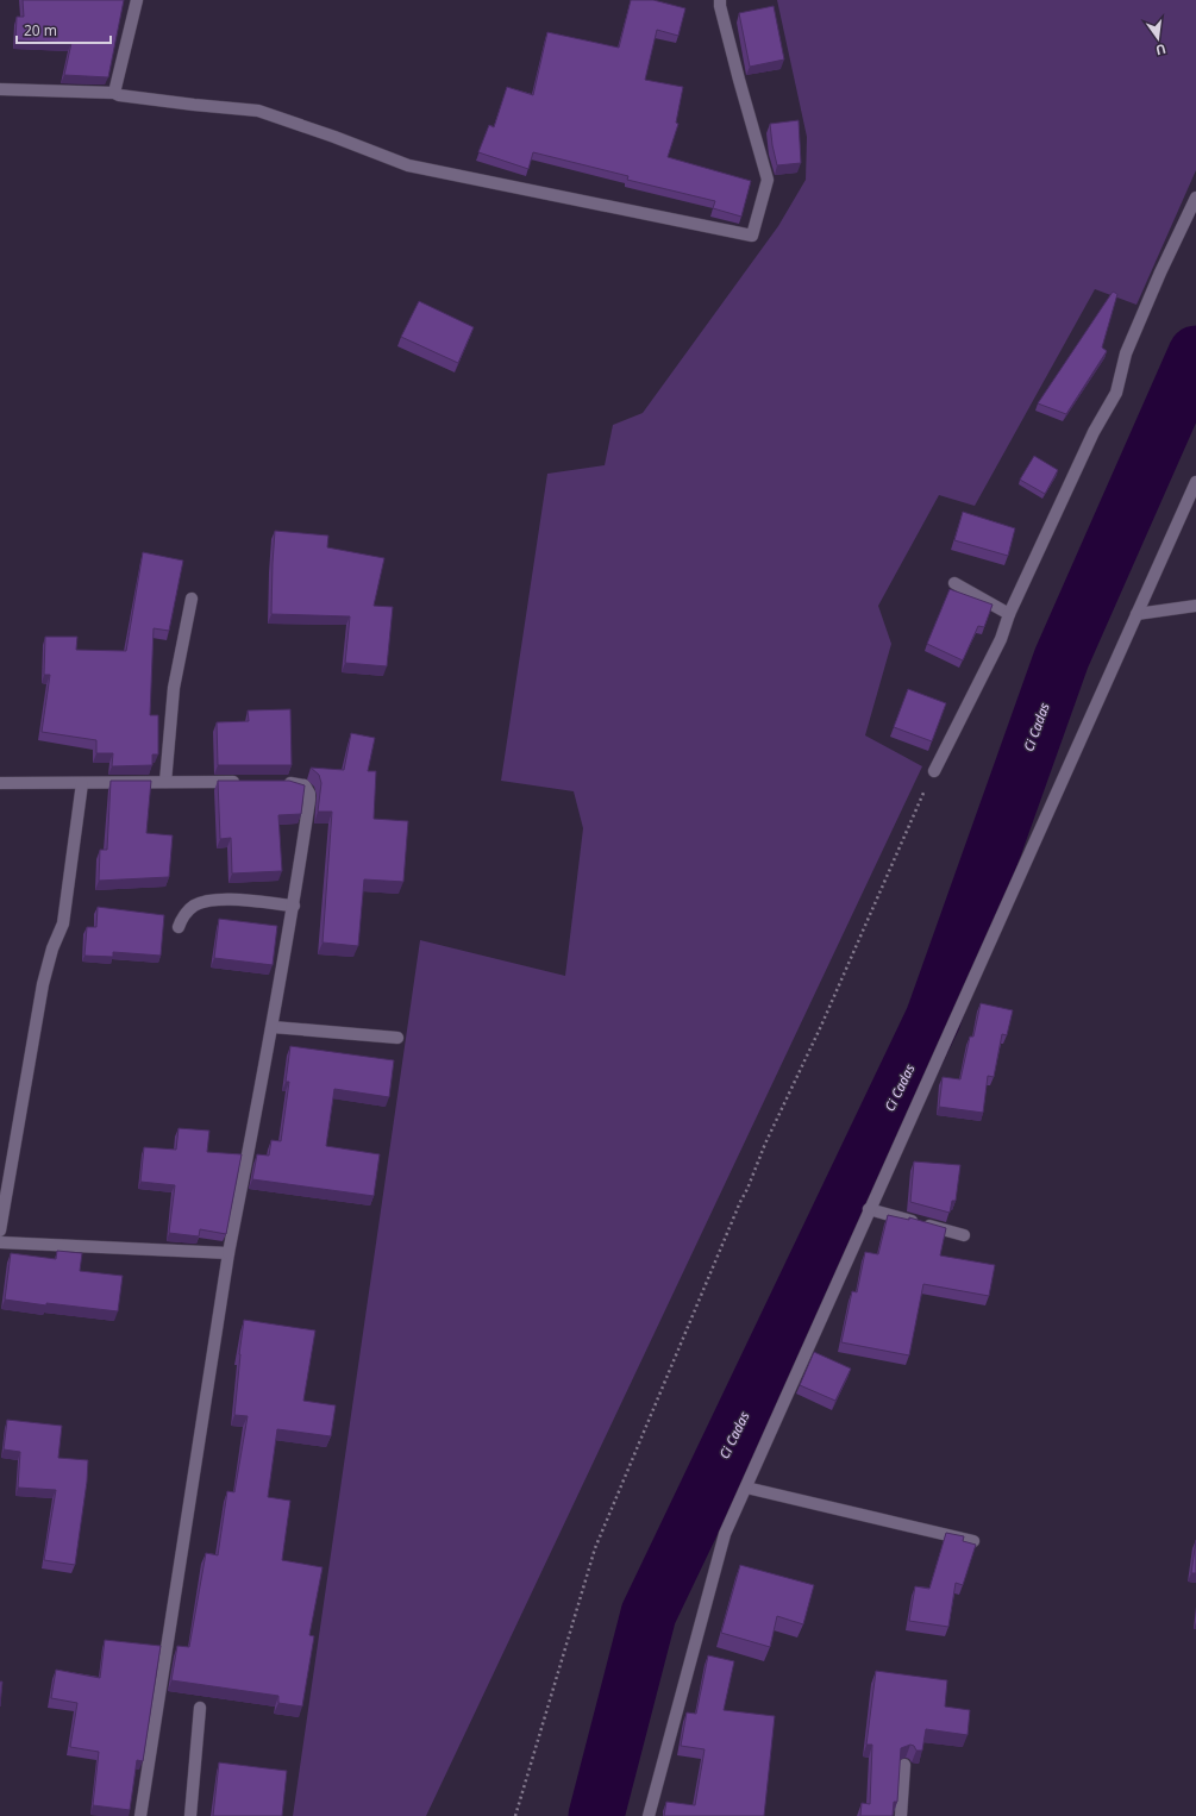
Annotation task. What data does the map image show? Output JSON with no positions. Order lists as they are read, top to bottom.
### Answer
{
  "water": ["Ci Cadas"],
  "scale_bar": "20 m",
  "north": "bottom"
}
